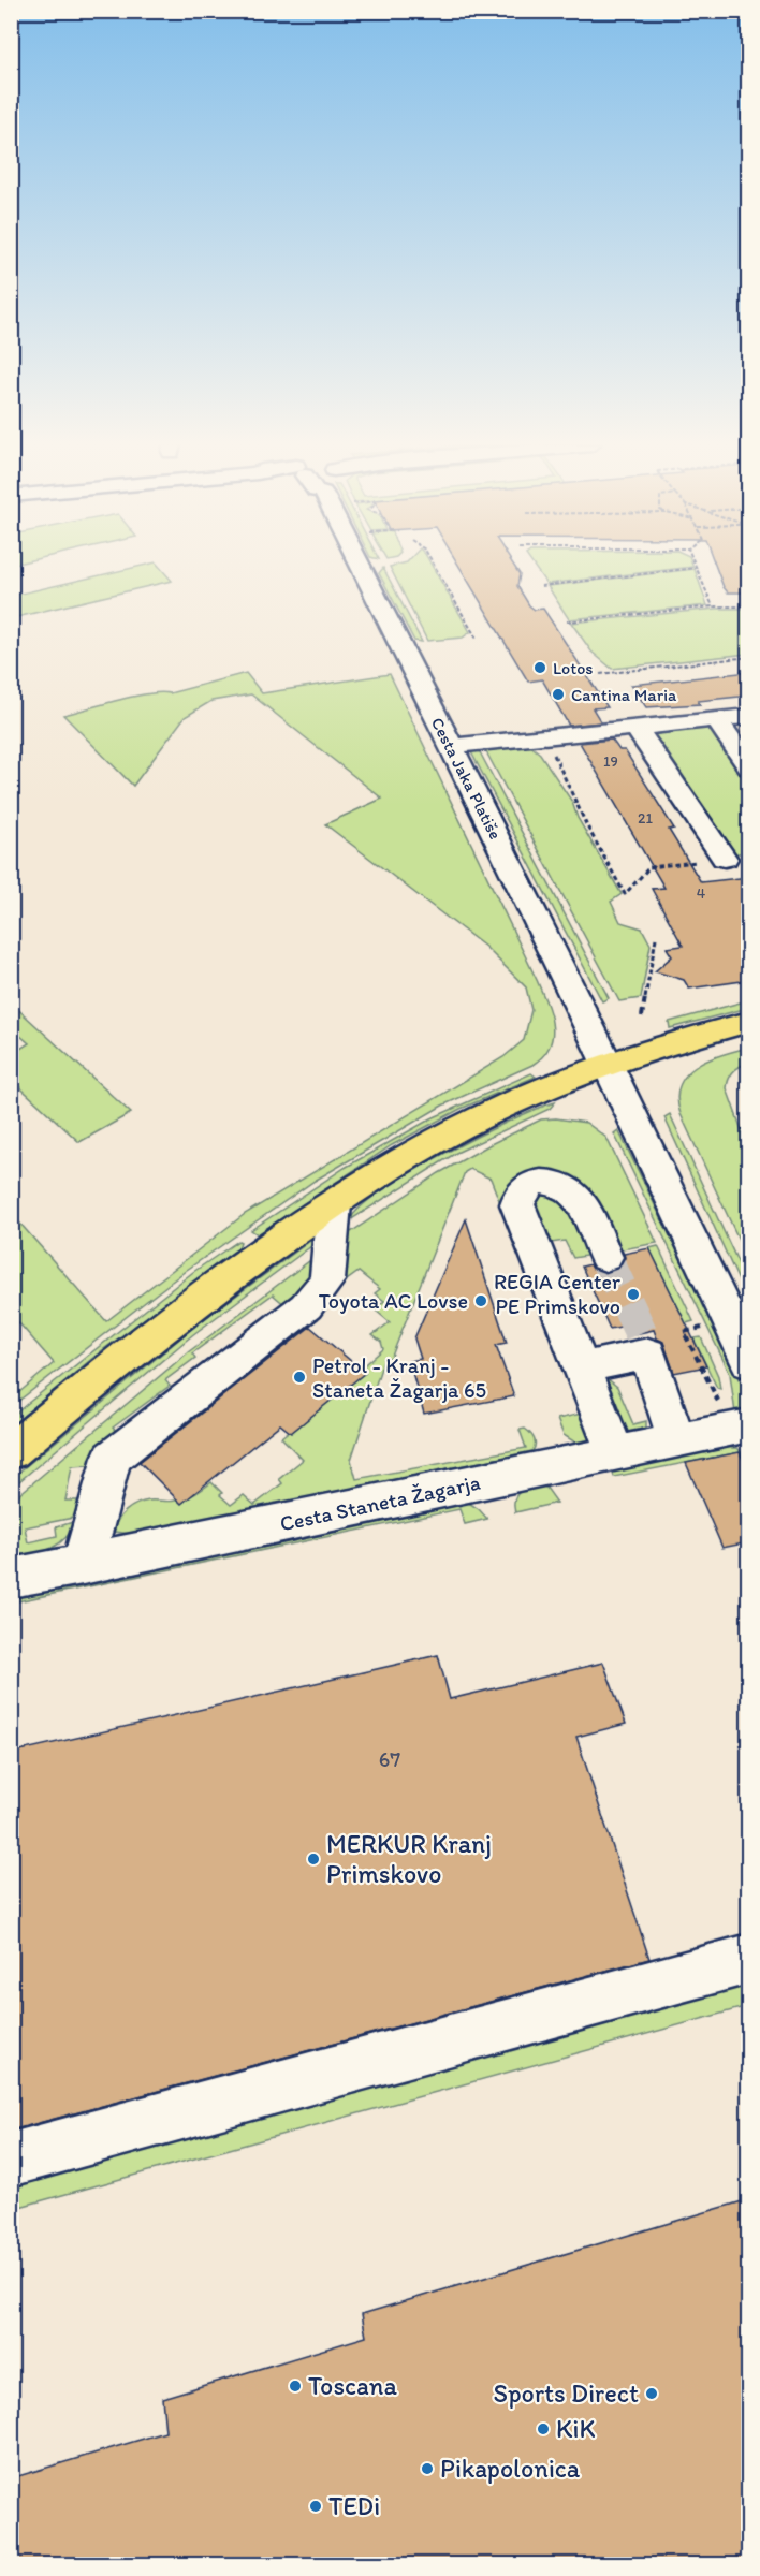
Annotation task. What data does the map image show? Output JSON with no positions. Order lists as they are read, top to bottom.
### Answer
{
  "streets": {
    "street": ["Cesta Jaka Platiše", "Cesta Staneta Žagarja"]
  },
  "places": [
    "Lotos",
    "Cantina Maria",
    "REGIA Center PE Primskovo",
    "Toyota AC Lovse",
    "Petrol - Kranj - Staneta Žagarja 65",
    "MERKUR Kranj Primskovo",
    "Toscana",
    "Sports Direct",
    "KiK",
    "Pikapolonica",
    "TEDi"
  ],
  "house_numbers": [
    "19",
    "21",
    "4",
    "67"
  ]
}
